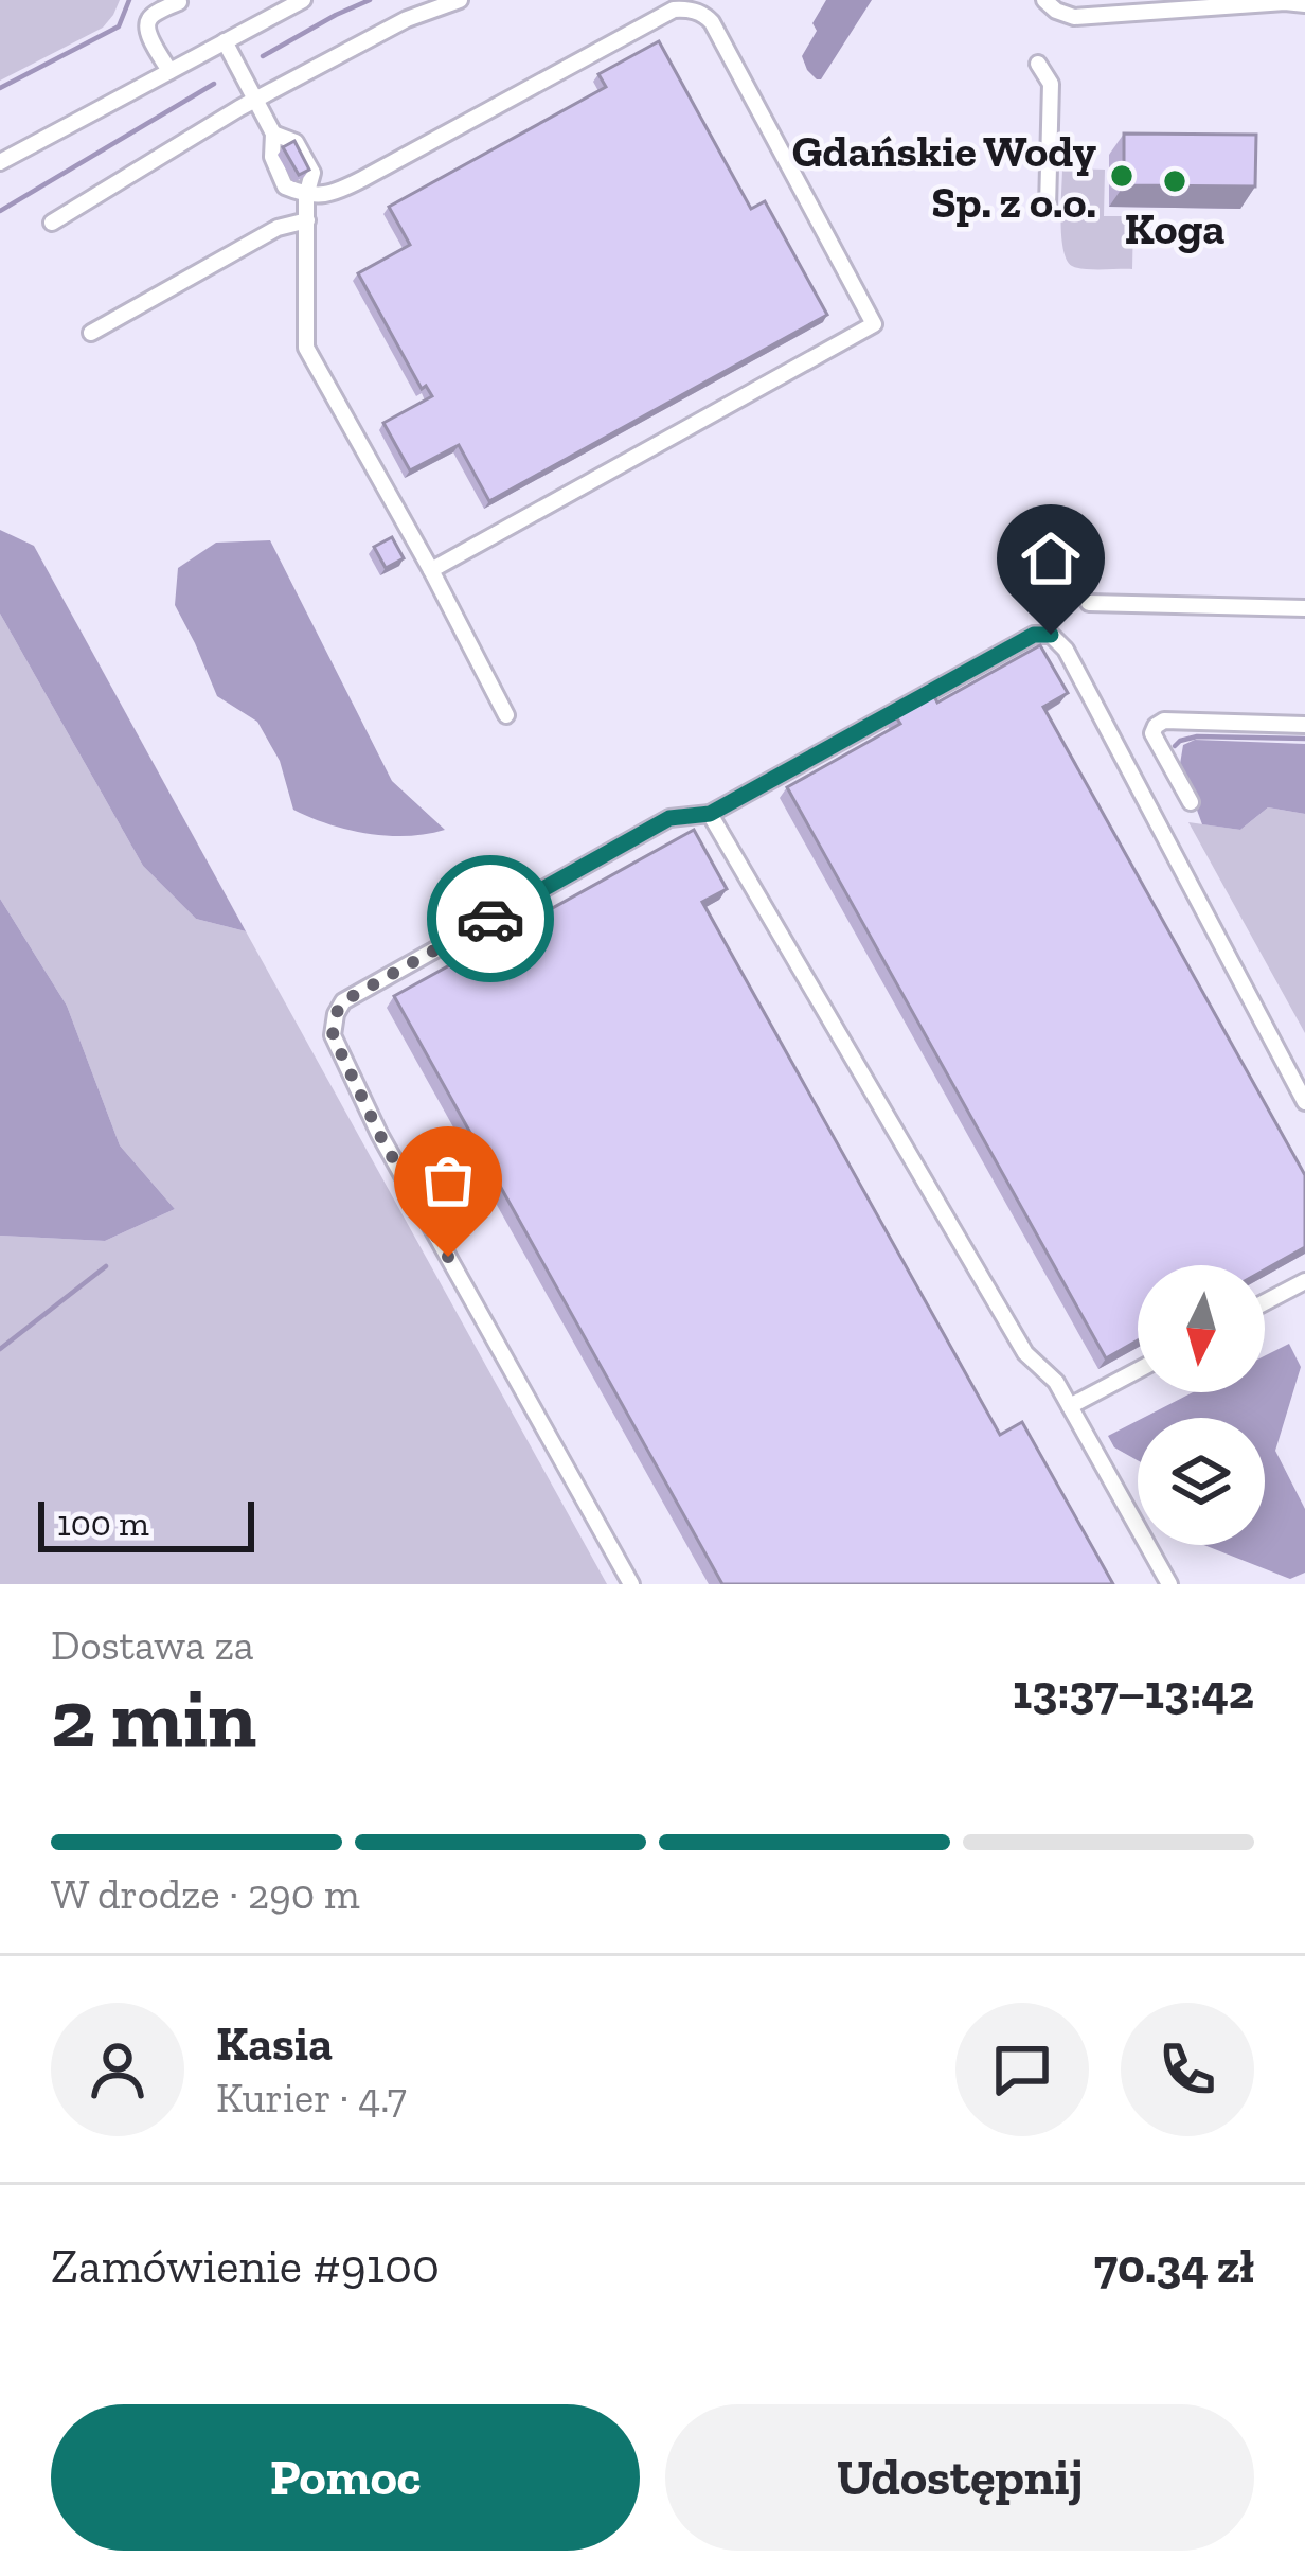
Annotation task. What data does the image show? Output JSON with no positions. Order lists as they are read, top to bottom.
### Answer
{
  "places": ["Gdańskie Wody Sp. z o.o.", "Koga"],
  "scale_bar": "100 m",
  "north": "bottom",
  "page": {
    "scale": "100 m",
    "heading": ["2 min", "Dostawa za", "13:37–13:42"],
    "panel": [
      "Kasia",
      "Kurier · 4.7",
      "Zamówienie #9100",
      "70.34 zł"
    ],
    "bar": "W drodze · 290 m",
    "buttons": ["Pomoc", "Udostępnij"]
  }
}
